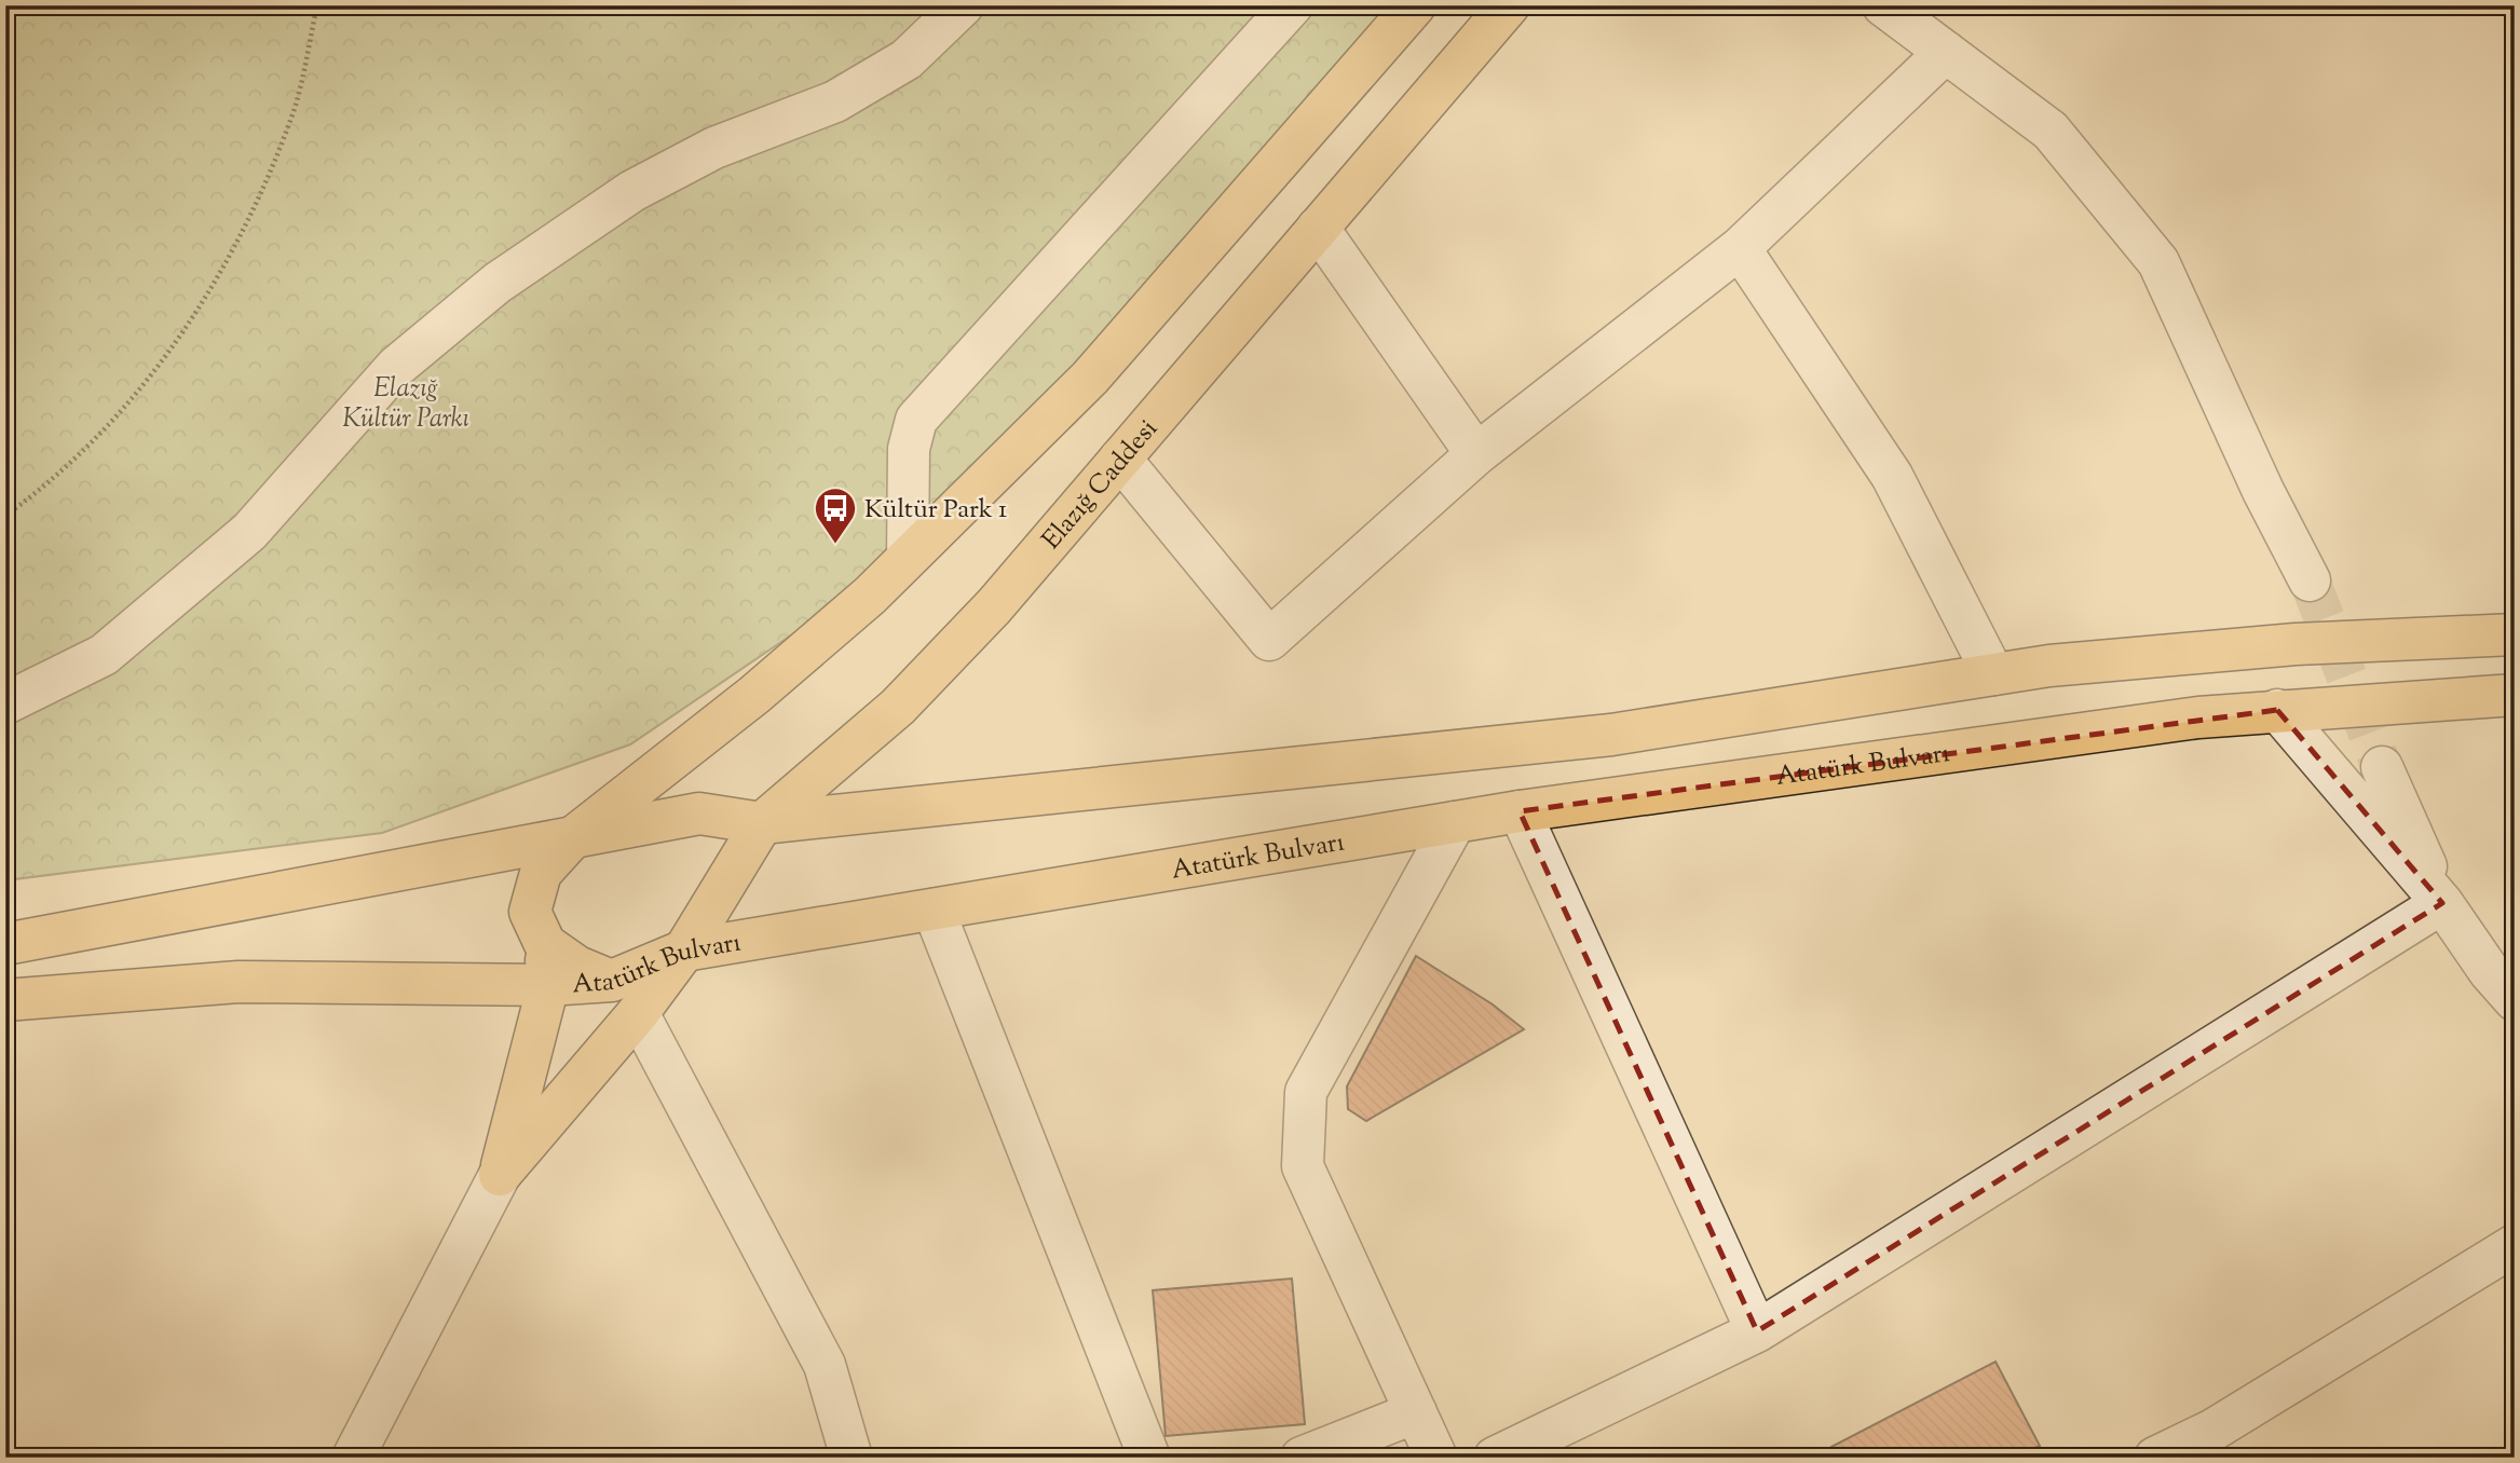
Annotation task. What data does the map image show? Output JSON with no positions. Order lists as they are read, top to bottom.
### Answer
{
  "streets": {
    "main road": ["Elazığ Caddesi", "Atatürk Bulvarı"]
  },
  "crossings": [
    ["Elazığ Caddesi", "Atatürk Bulvarı"]
  ],
  "parks": ["Elazığ Kültür Parkı"],
  "places": {
    "bus stop": ["Kültür Park 1"]
  }
}
